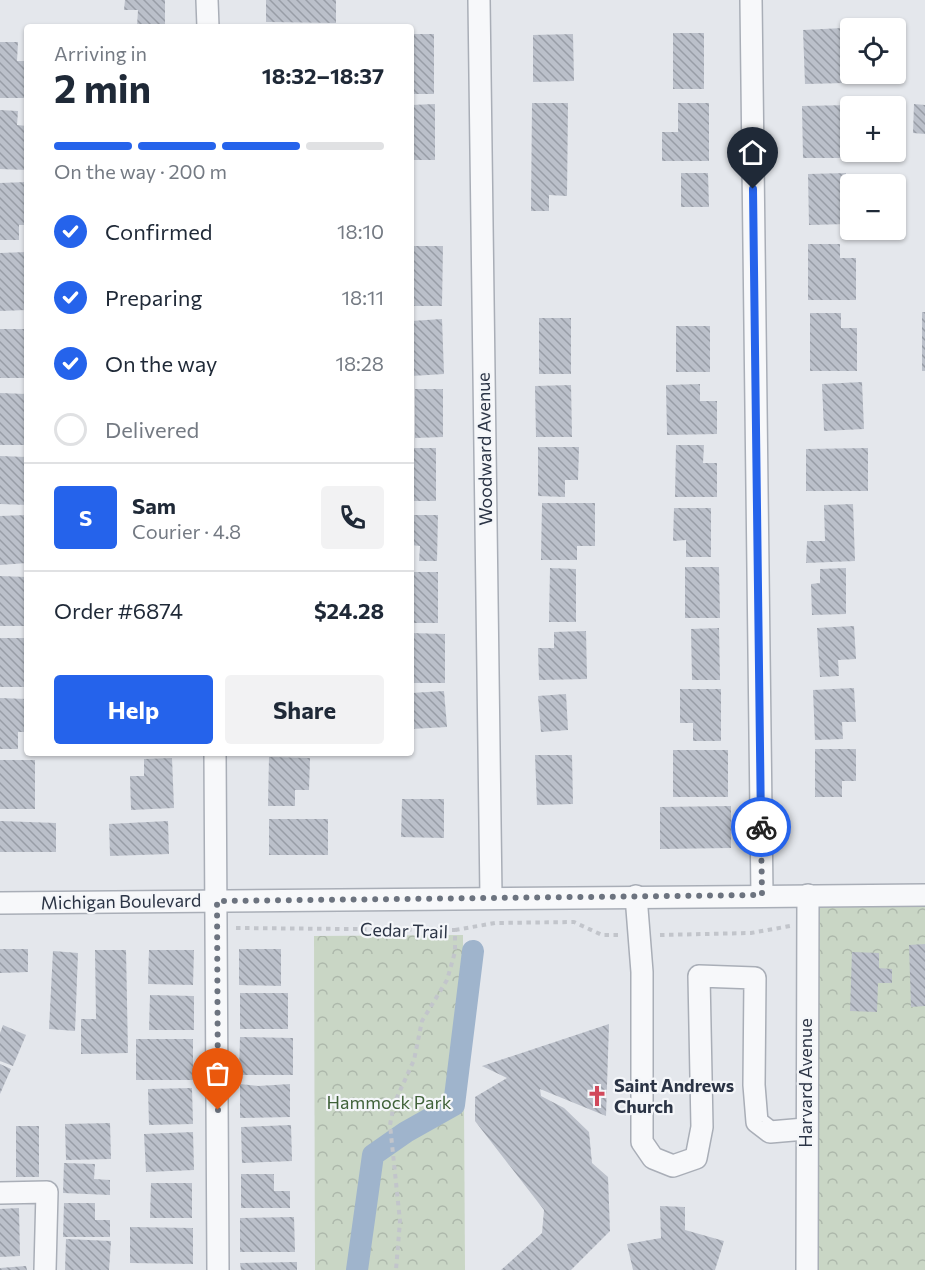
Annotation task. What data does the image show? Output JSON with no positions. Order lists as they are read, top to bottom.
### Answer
{
  "streets": {
    "street": ["Woodward Avenue", "Michigan Boulevard", "Harvard Avenue"],
    "path": ["Cedar Trail"]
  },
  "crossings": [
    ["Woodward Avenue", "Michigan Boulevard"],
    ["Michigan Boulevard", "Harvard Avenue"]
  ],
  "parks": ["Hammock Park"],
  "places": {
    "church": ["Saint Andrews Church"]
  },
  "page": {
    "map_buttons": ["+", "−"],
    "heading": ["2 min", "Arriving in", "18:32–18:37"],
    "panel": [
      "Sam",
      "Courier · 4.8",
      "Order #6874",
      "$24.28"
    ],
    "bar": "On the way · 200 m",
    "list": [
      ["Confirmed", "18:10"],
      ["Preparing", "18:11"],
      ["On the way", "18:28"],
      "Delivered"
    ],
    "round": "S",
    "buttons": ["Help", "Share"]
  }
}
